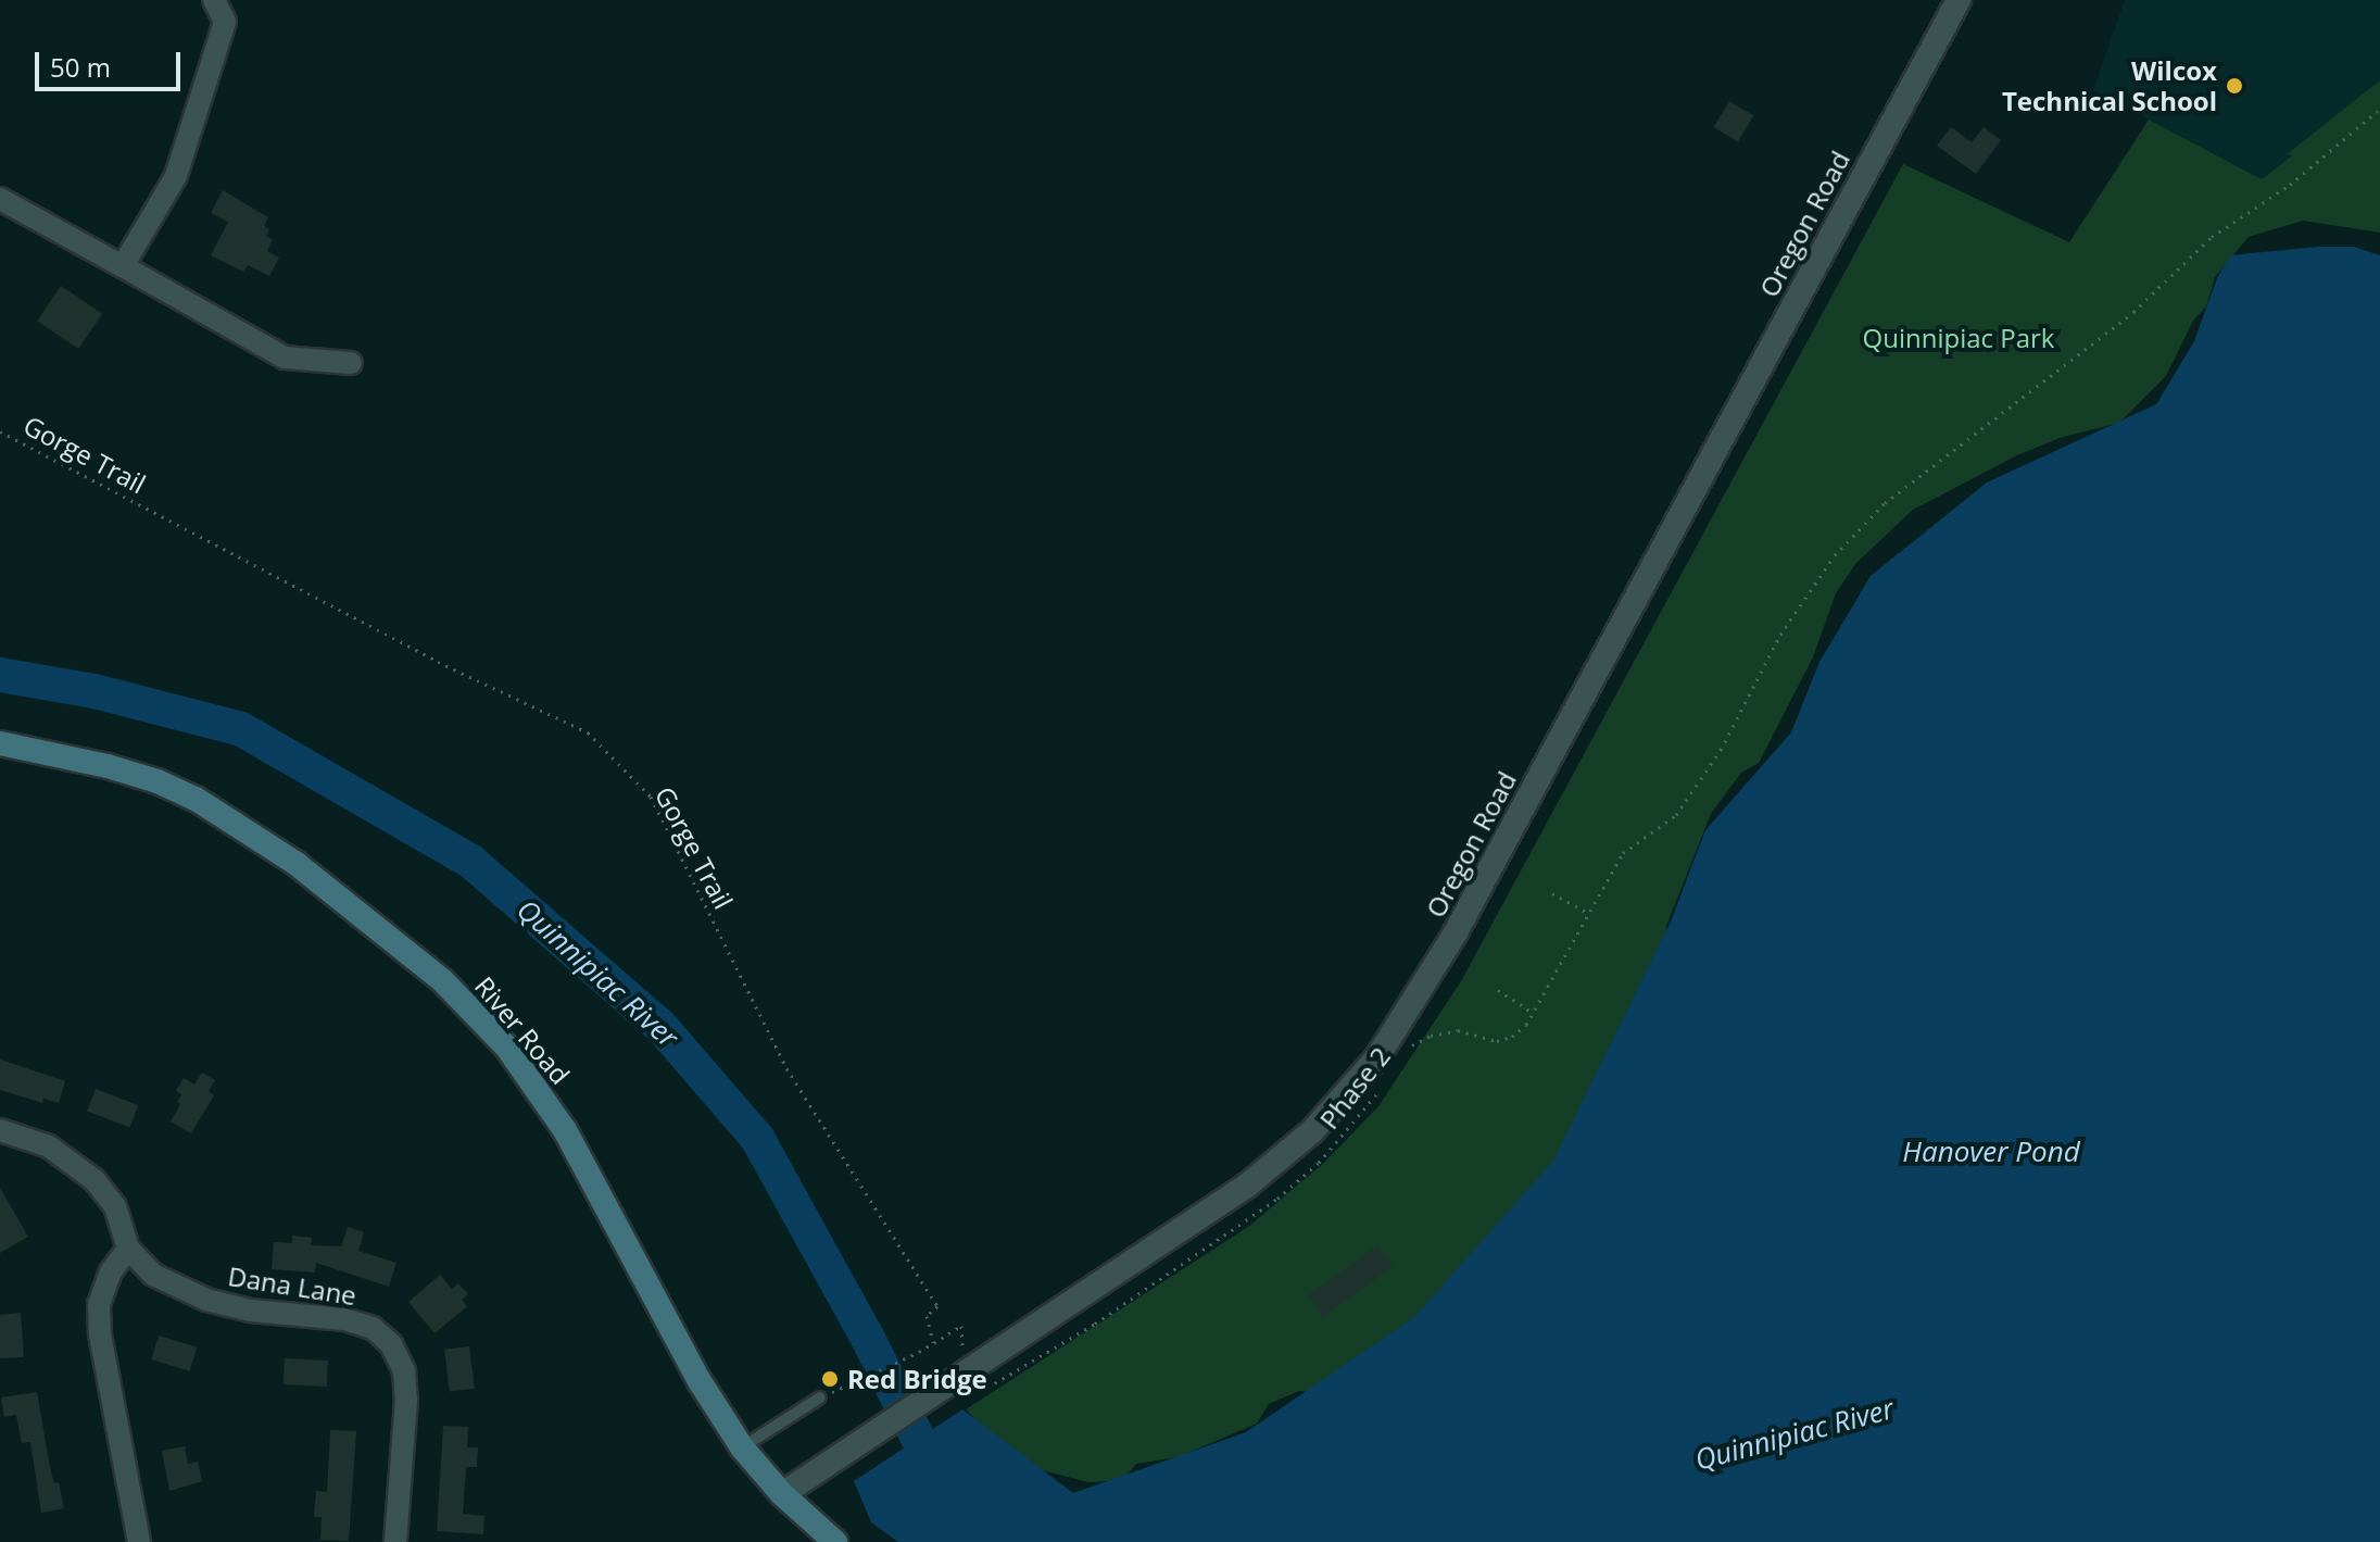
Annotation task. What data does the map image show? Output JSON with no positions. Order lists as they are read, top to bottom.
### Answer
{
  "streets": {
    "main road": ["River Road"],
    "street": ["Oregon Road", "Dana Lane"],
    "path": ["Gorge Trail", "Phase 2"]
  },
  "crossings": [
    ["Oregon Road", "River Road"],
    ["Oregon Road", "Phase 2"]
  ],
  "water": ["Quinnipiac River", "Hanover Pond"],
  "parks": ["Quinnipiac Park"],
  "places": ["Wilcox Technical School", "Red Bridge"],
  "scale_bar": "50 m"
}
